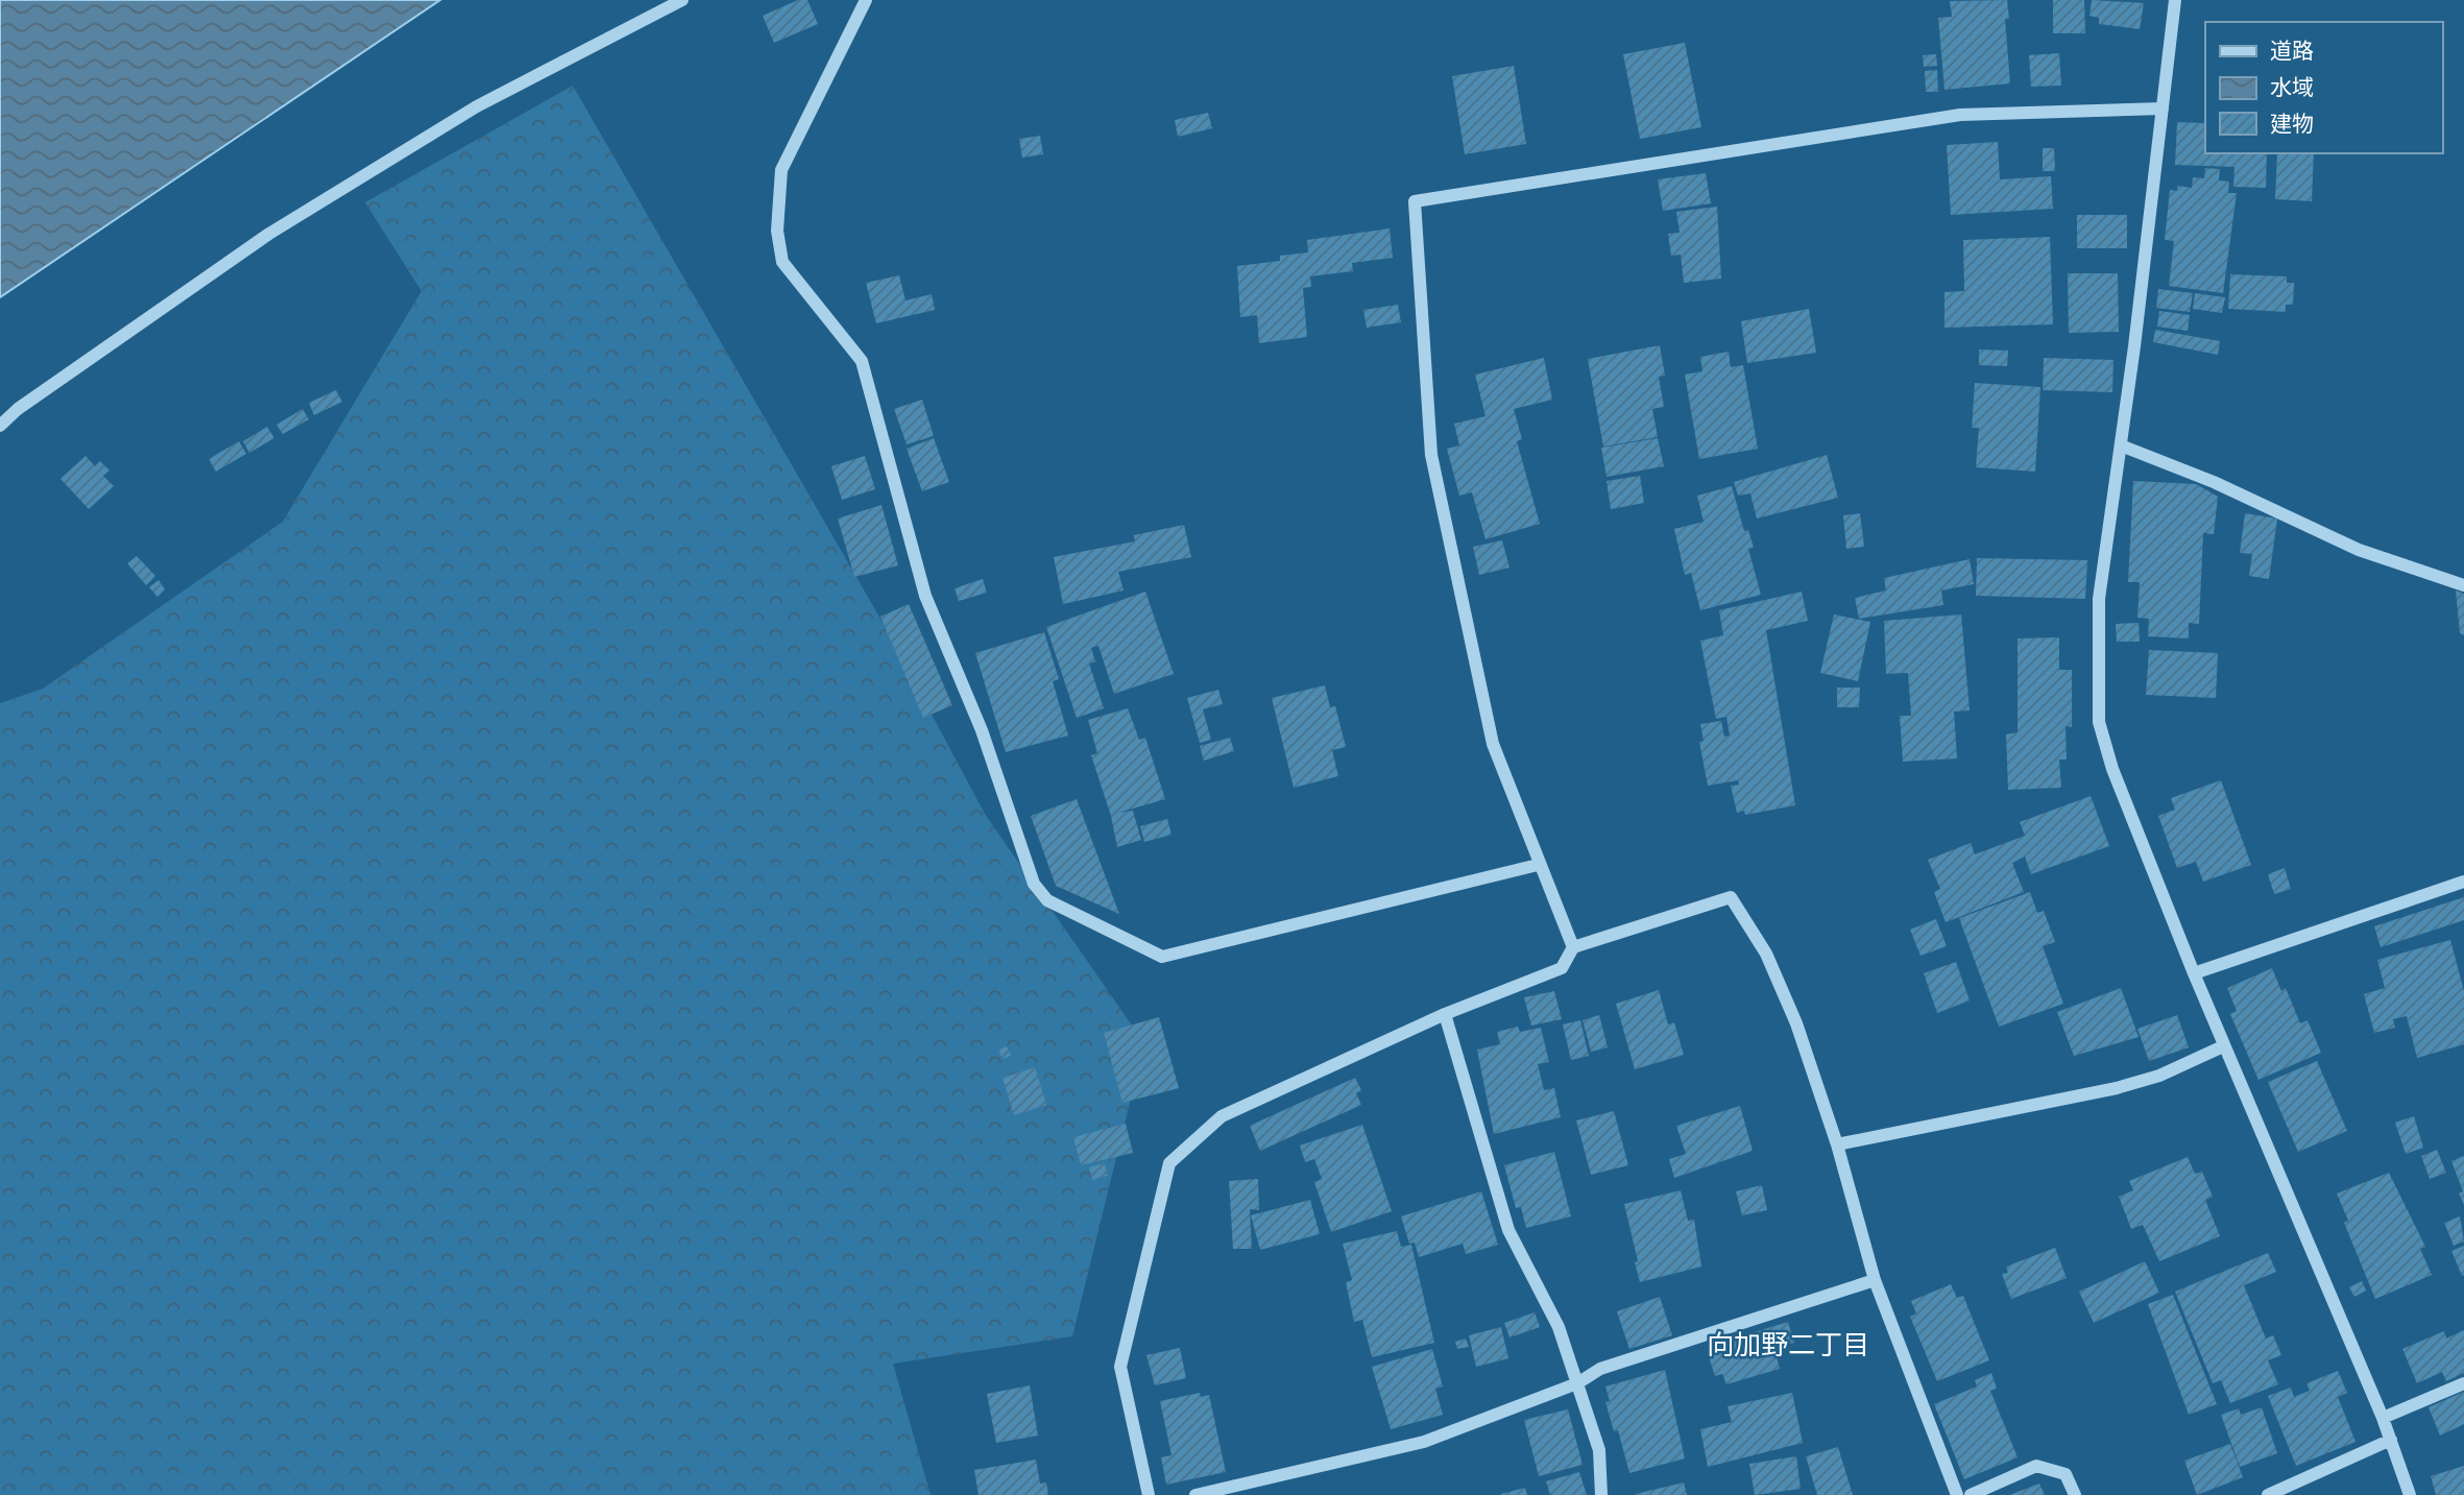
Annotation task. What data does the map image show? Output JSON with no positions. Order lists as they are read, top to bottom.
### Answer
{
  "districts": ["向加野二丁目"],
  "legend": ["道路", "水域", "建物"]
}
